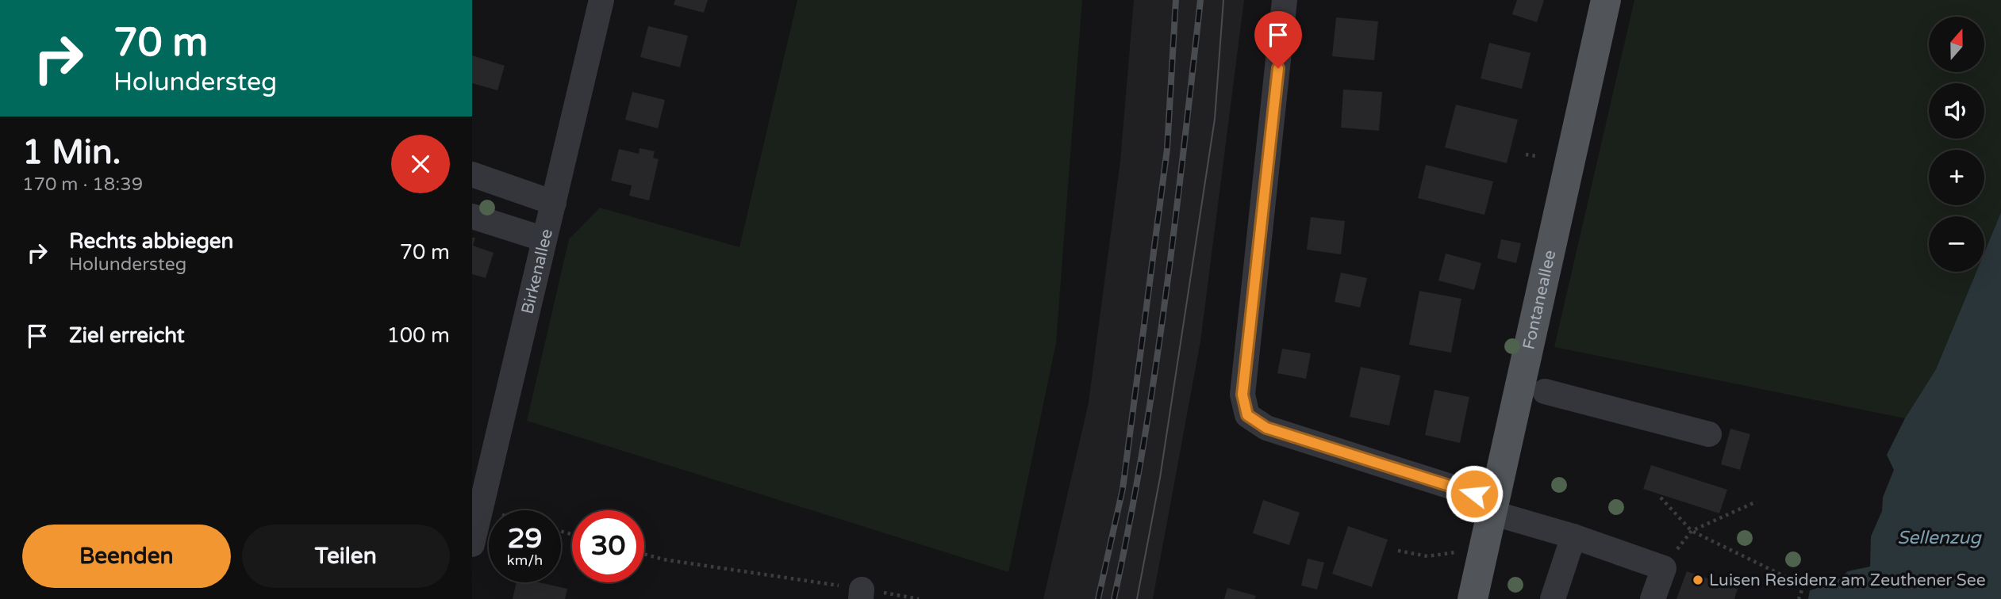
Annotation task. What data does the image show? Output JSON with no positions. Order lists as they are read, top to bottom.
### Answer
{
  "streets": {
    "main road": ["Fontaneallee"],
    "street": ["Birkenallee"]
  },
  "water": ["Sellenzug"],
  "places": ["Luisen Residenz am Zeuthener See"],
  "north": "top",
  "page": {
    "turn": ["70 m", "Holundersteg"],
    "map_buttons": ["+", "−"],
    "heading": ["1 Min.", "170 m · 18:39"],
    "list": [
      {
        "name": "Rechts abbiegen",
        "note": "Holundersteg",
        "value": "70 m"
      },
      {
        "name": "Ziel erreicht",
        "value": "100 m"
      }
    ],
    "speed": "29 km/h",
    "limit": "30",
    "buttons": ["Beenden", "Teilen"]
  }
}
